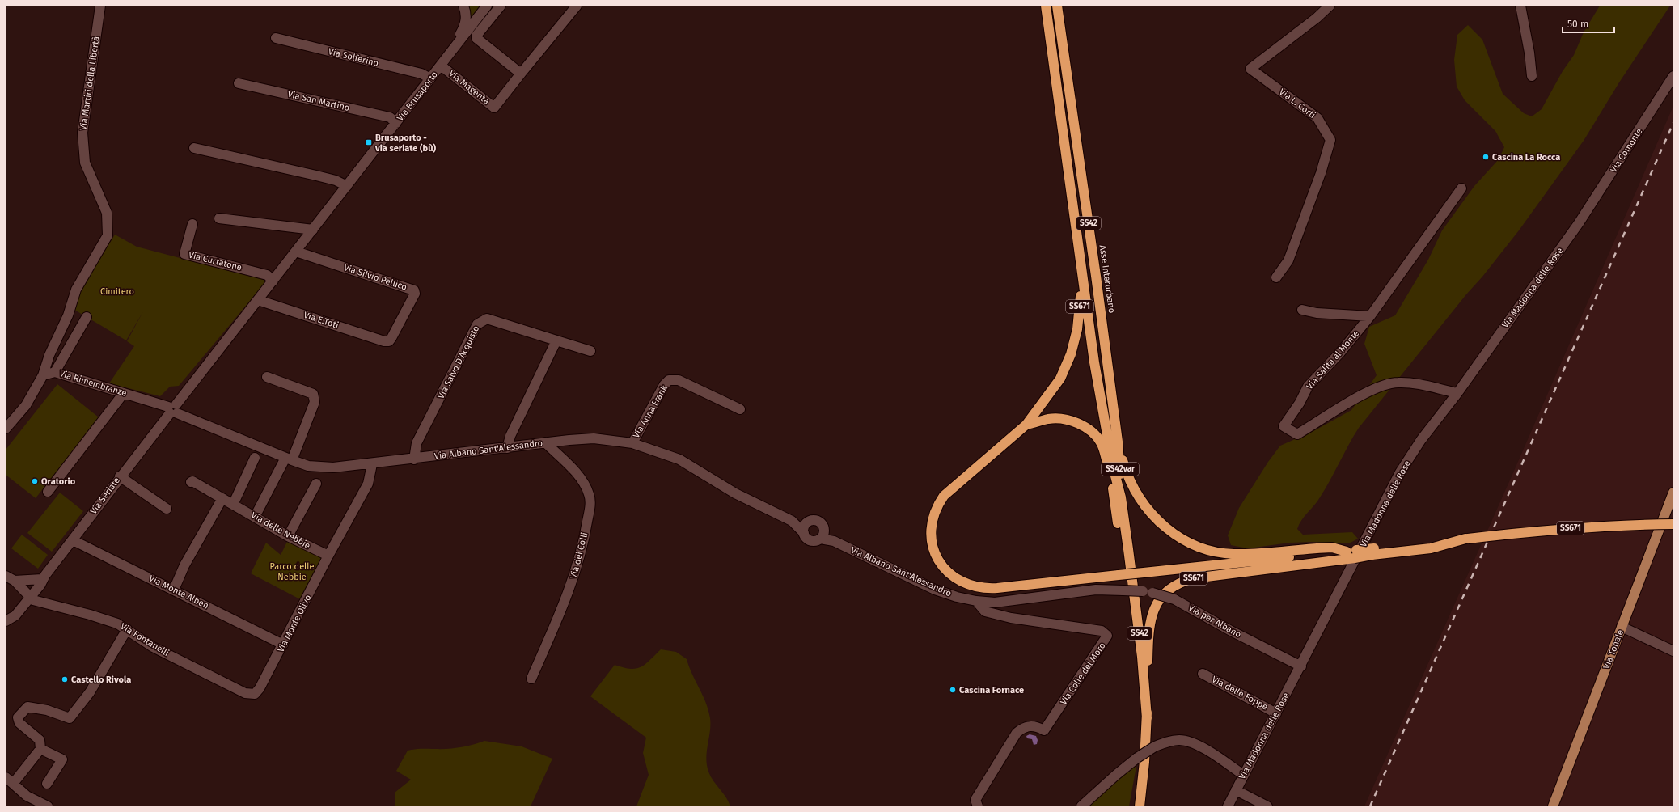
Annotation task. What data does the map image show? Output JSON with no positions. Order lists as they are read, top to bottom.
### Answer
{
  "streets": {
    "highway": [
      "SS42",
      "Asse Interurbano",
      "SS671",
      "SS42var"
    ],
    "main road": ["Via Tonale"],
    "street": [
      "Via Solferino",
      "Via Martiri della Libertà",
      "Via Magenta",
      "Via Brusaporto",
      "Via San Martino",
      "Via L. Corti",
      "Via Comonte",
      "Via Curtatone",
      "Via Silvio Pellico",
      "Via Madonna delle Rose",
      "Via E.Toti",
      "Via Salita al Monte",
      "Via Salvo D'Acquisto",
      "Via Rimembranze",
      "Via Anna Frank",
      "Via Albano Sant'Alessandro",
      "Via Seriate",
      "Via delle Nebbie",
      "Via dei Colli",
      "Via Monte Alben",
      "Via per Albano",
      "Via Monte Olivo",
      "Via Fontanelli",
      "Via Colle del Moro",
      "Via delle Foppe"
    ]
  },
  "crossings": [
    ["Via Solferino", "Via Brusaporto"],
    ["Via Martiri della Libertà", "Via Rimembranze"],
    ["Via Magenta", "Via Brusaporto"],
    ["Via Brusaporto", "Via San Martino"],
    ["Via Brusaporto", "Via Curtatone"],
    ["Via Brusaporto", "Via Silvio Pellico"],
    ["Via Brusaporto", "Via E.Toti"],
    ["Via Brusaporto", "Via Seriate"],
    ["Via Comonte", "Via Madonna delle Rose"],
    ["SS42", "Asse Interurbano"],
    ["SS42", "SS671"],
    ["Via Silvio Pellico", "Via E.Toti"],
    ["Via Madonna delle Rose", "Via Salita al Monte"],
    ["Via Madonna delle Rose", "Via per Albano"],
    ["Via Madonna delle Rose", "Via delle Foppe"],
    ["Via Salvo D'Acquisto", "Via Albano Sant'Alessandro"],
    ["Via Rimembranze", "Via Albano Sant'Alessandro"],
    ["Via Rimembranze", "Via Seriate"],
    ["Via Anna Frank", "Via Albano Sant'Alessandro"],
    ["Via Albano Sant'Alessandro", "Via Seriate"],
    ["Via Albano Sant'Alessandro", "Via dei Colli"],
    ["Via Albano Sant'Alessandro", "Via per Albano"],
    ["Via Albano Sant'Alessandro", "Via Monte Olivo"],
    ["Via Albano Sant'Alessandro", "Via Colle del Moro"],
    ["Via Seriate", "Via Monte Alben"],
    ["Via Seriate", "Via Fontanelli"],
    ["Via delle Nebbie", "Via Monte Olivo"],
    ["Via Monte Alben", "Via Monte Olivo"],
    ["Via Monte Olivo", "Via Fontanelli"]
  ],
  "parks": ["Cimitero", "Parco delle Nebbie"],
  "places": {
    "transit": ["Brusaporto - via seriate (bù)"],
    "other": [
      "Cascina La Rocca",
      "Oratorio",
      "Castello Rivola",
      "Cascina Fornace"
    ]
  },
  "scale_bar": "50 m"
}
